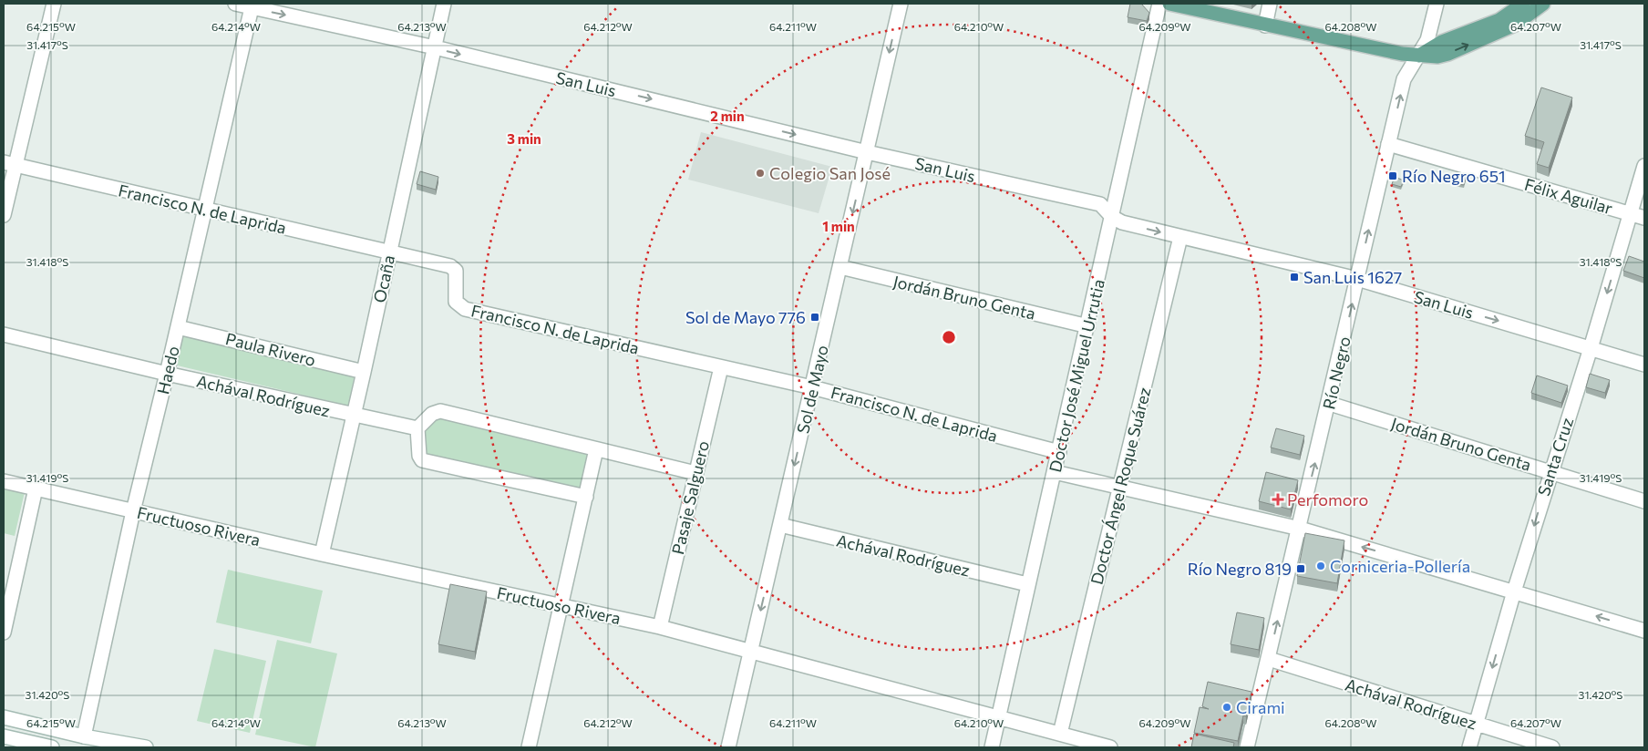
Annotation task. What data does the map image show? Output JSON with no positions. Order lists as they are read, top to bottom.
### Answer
{
  "streets": {
    "street": [
      "San Luis",
      "Félix Aguilar",
      "Francisco N. de Laprida",
      "Ocaña",
      "Jordán Bruno Genta",
      "Paula Rivero",
      "Haedo",
      "Río Negro",
      "Doctor José Miguel Urrutia",
      "Sol de Mayo",
      "Achával Rodríguez",
      "Santa Cruz",
      "Doctor Ángel Roque Suárez",
      "Pasaje Salguero",
      "Fructuoso Rivera"
    ]
  },
  "crossings": [
    ["San Luis", "Ocaña"],
    ["San Luis", "Haedo"],
    ["San Luis", "Río Negro"],
    ["San Luis", "Doctor José Miguel Urrutia"],
    ["San Luis", "Sol de Mayo"],
    ["San Luis", "Santa Cruz"],
    ["San Luis", "Doctor Ángel Roque Suárez"],
    ["Félix Aguilar", "Río Negro"],
    ["Félix Aguilar", "Santa Cruz"],
    ["Francisco N. de Laprida", "Ocaña"],
    ["Francisco N. de Laprida", "Haedo"],
    ["Francisco N. de Laprida", "Doctor José Miguel Urrutia"],
    ["Francisco N. de Laprida", "Sol de Mayo"],
    ["Francisco N. de Laprida", "Pasaje Salguero"],
    ["Ocaña", "Paula Rivero"],
    ["Ocaña", "Achával Rodríguez"],
    ["Ocaña", "Fructuoso Rivera"],
    ["Jordán Bruno Genta", "Río Negro"],
    ["Jordán Bruno Genta", "Doctor José Miguel Urrutia"],
    ["Jordán Bruno Genta", "Sol de Mayo"],
    ["Jordán Bruno Genta", "Santa Cruz"],
    ["Paula Rivero", "Haedo"],
    ["Haedo", "Achával Rodríguez"],
    ["Haedo", "Fructuoso Rivera"],
    ["Río Negro", "Achával Rodríguez"],
    ["Doctor José Miguel Urrutia", "Achával Rodríguez"],
    ["Doctor José Miguel Urrutia", "Fructuoso Rivera"],
    ["Sol de Mayo", "Achával Rodríguez"],
    ["Sol de Mayo", "Fructuoso Rivera"],
    ["Achával Rodríguez", "Santa Cruz"],
    ["Doctor Ángel Roque Suárez", "Fructuoso Rivera"],
    ["Pasaje Salguero", "Fructuoso Rivera"]
  ],
  "one_way": [
    "San Luis",
    "Río Negro",
    "Sol de Mayo",
    "Santa Cruz"
  ],
  "places": {
    "other": ["Colegio San José", "Corniceria-Pollería", "Cirami"],
    "transit": [
      "Río Negro 651",
      "San Luis 1627",
      "Sol de Mayo 776",
      "Río Negro 819"
    ],
    "health": ["Perfomoro"]
  },
  "coordinates": [
    "64.215°W",
    "64.214°W",
    "64.213°W",
    "64.212°W",
    "64.211°W",
    "64.210°W",
    "64.209°W",
    "64.208°W",
    "64.207°W",
    "31.417°S",
    "31.418°S",
    "31.419°S",
    "31.420°S"
  ],
  "rings": ["2 min", "3 min", "1 min"]
}
